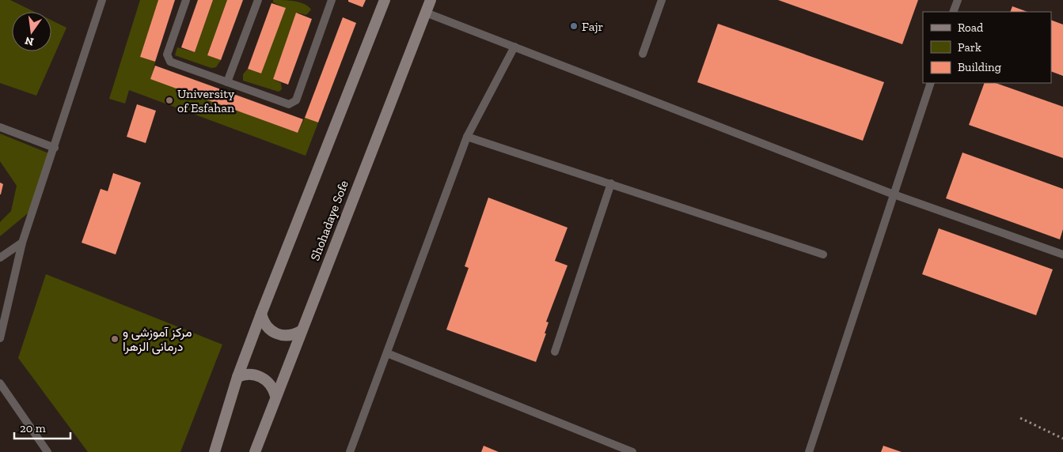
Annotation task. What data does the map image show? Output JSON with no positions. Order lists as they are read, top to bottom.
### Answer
{
  "streets": {
    "main road": ["Shohadaye Sofe"]
  },
  "places": ["Fajr", "University of Esfahan", "مرکز آموزشی و درمانی الزهرا"],
  "legend": ["Road", "Park", "Building"],
  "scale_bar": "20 m",
  "north": "bottom"
}
